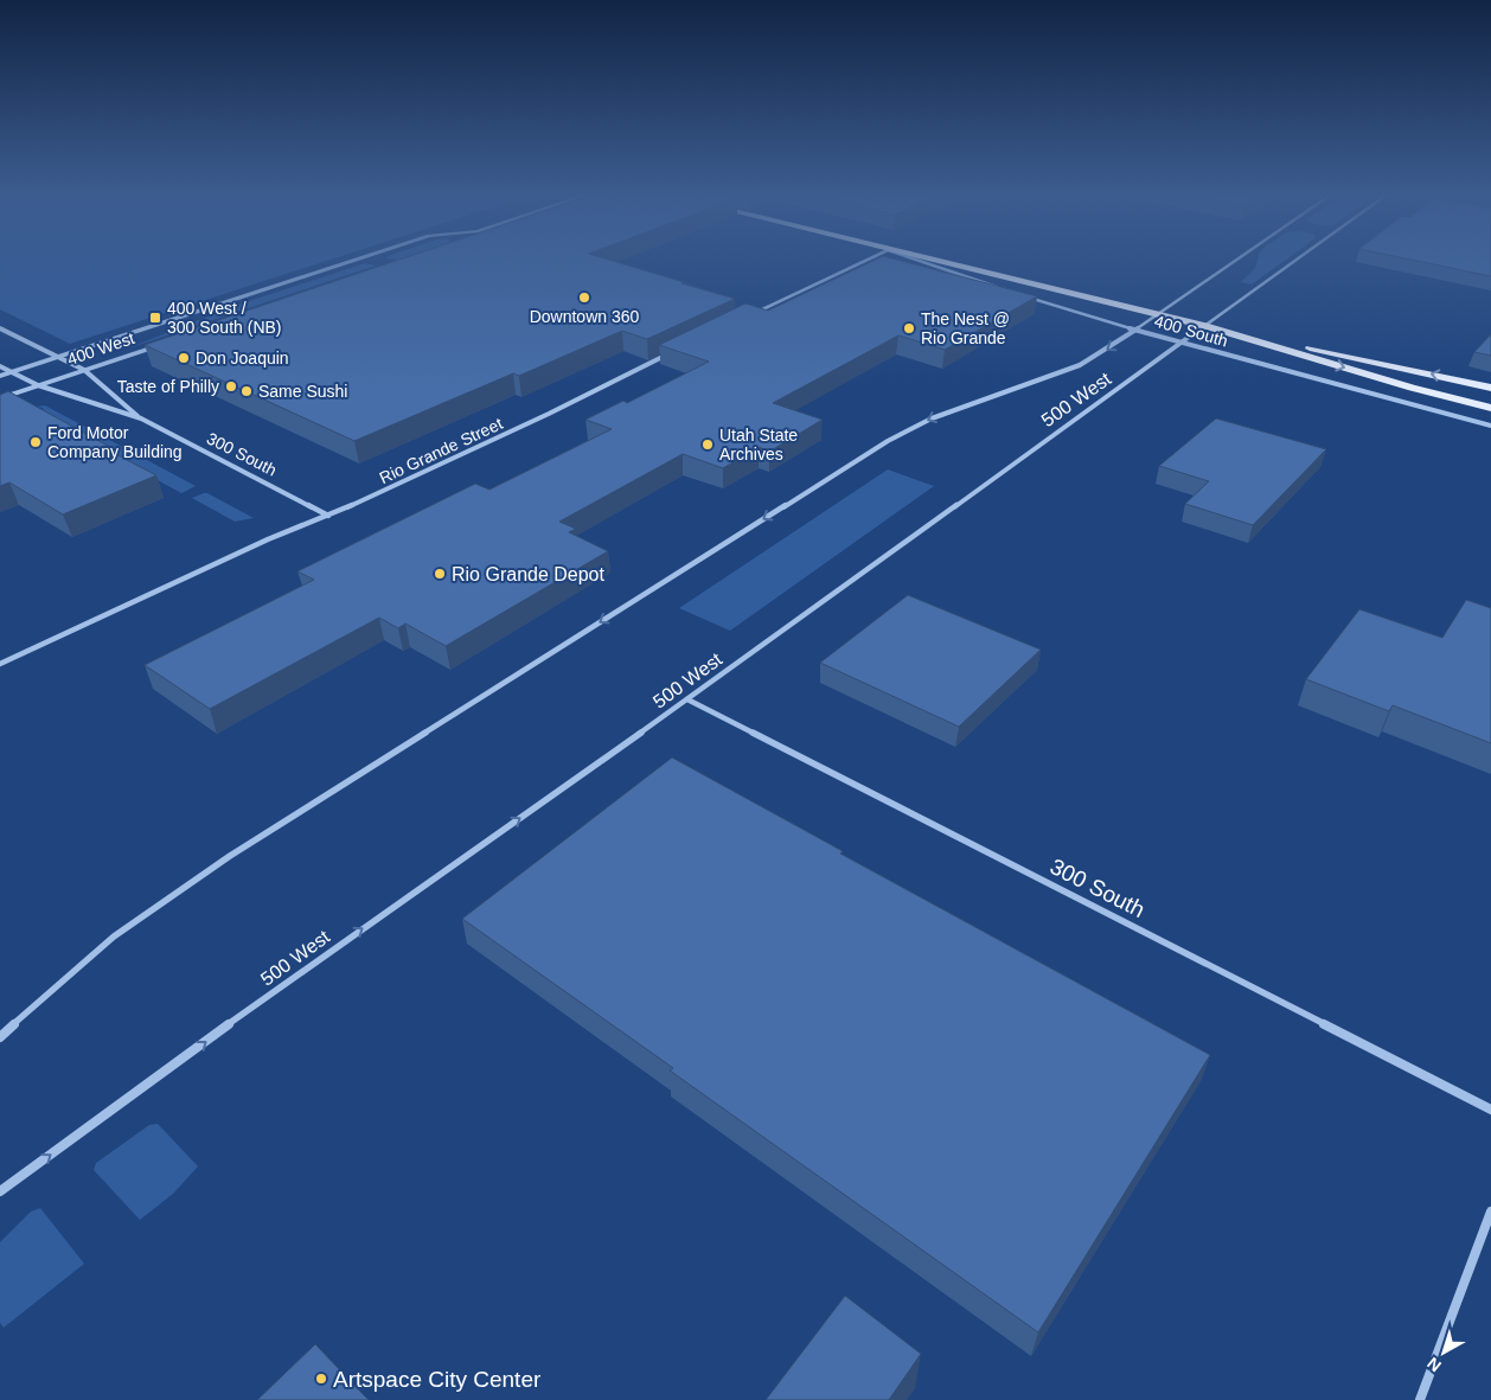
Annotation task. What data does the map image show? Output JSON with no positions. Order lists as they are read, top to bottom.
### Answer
{
  "streets": {
    "main road": ["400 South"],
    "street": [
      "400 West",
      "500 West",
      "Rio Grande Street",
      "300 South"
    ]
  },
  "crossings": [
    ["400 South", "500 West"],
    ["400 West", "300 South"],
    ["500 West", "300 South"],
    ["Rio Grande Street", "300 South"]
  ],
  "places": {
    "other": [
      "Downtown 360",
      "The Nest @ Rio Grande",
      "Don Joaquin",
      "Taste of Philly",
      "Same Sushi",
      "Ford Motor Company Building",
      "Utah State Archives",
      "Rio Grande Depot",
      "Artspace City Center"
    ],
    "transit": ["400 West / 300 South (NB)"]
  },
  "north": "bottom left"
}
